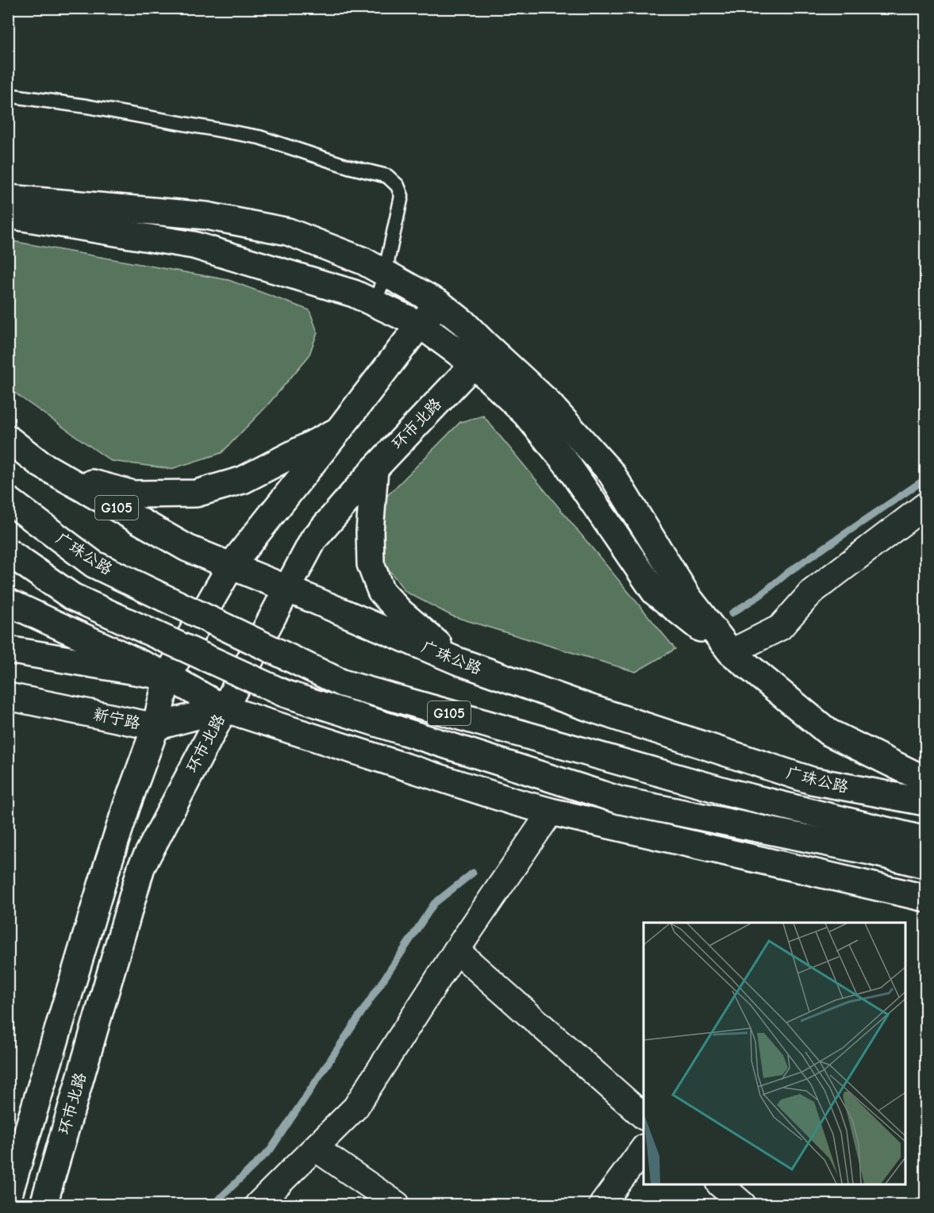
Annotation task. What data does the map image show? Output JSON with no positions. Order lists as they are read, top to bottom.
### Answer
{
  "streets": {
    "main road": [
      "环市北路",
      "G105",
      "广珠公路",
      "新宁路"
    ]
  },
  "crossings": [
    ["环市北路", "广珠公路"],
    ["环市北路", "新宁路"]
  ]
}
